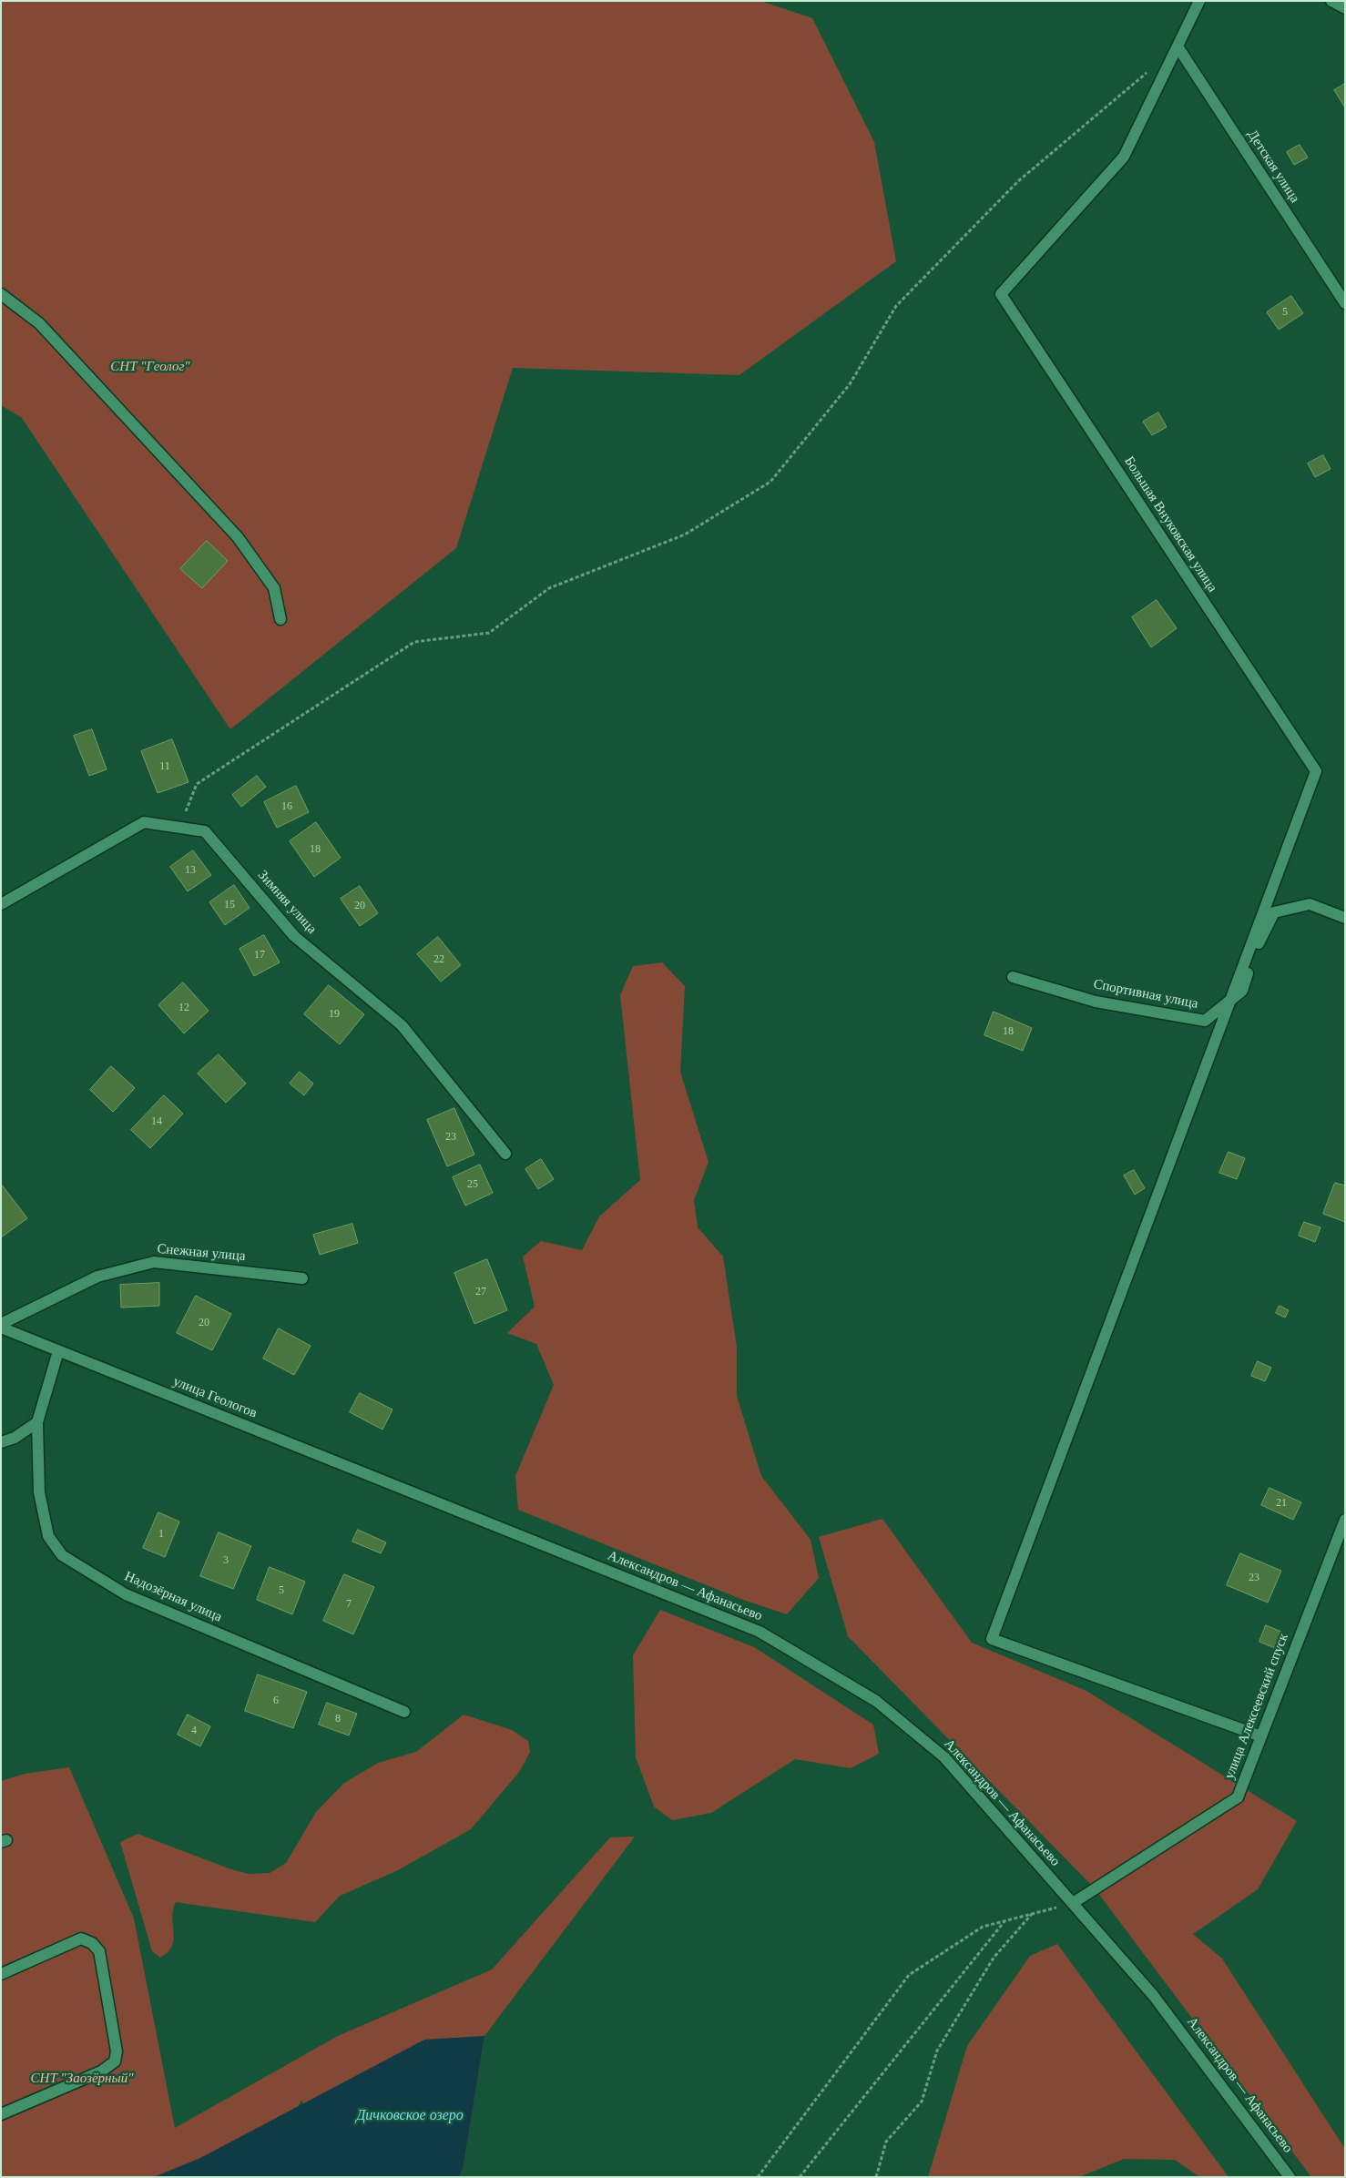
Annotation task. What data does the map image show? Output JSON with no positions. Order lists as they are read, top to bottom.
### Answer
{
  "streets": {
    "street": [
      "Детская улица",
      "Большая Внуковская улица",
      "Зимняя улица",
      "Спортивная улица",
      "Снежная улица",
      "улица Геологов",
      "Александров — Афанасьево",
      "Надозёрная улица",
      "улица Алексеевский спуск"
    ]
  },
  "crossings": [
    ["Детская улица", "Большая Внуковская улица"],
    ["Большая Внуковская улица", "Спортивная улица"],
    ["улица Геологов", "Александров — Афанасьево"],
    ["улица Геологов", "Надозёрная улица"],
    ["Александров — Афанасьево", "улица Алексеевский спуск"]
  ],
  "water": ["Дичковское озеро"],
  "parks": ["СНТ \"Геолог\"", "СНТ \"Заозёрный\""],
  "house_numbers": [
    "5",
    "11",
    "16",
    "18",
    "13",
    "15",
    "20",
    "17",
    "22",
    "12",
    "19",
    "18",
    "14",
    "23",
    "25",
    "27",
    "20",
    "21",
    "1",
    "3",
    "23",
    "5",
    "7",
    "6",
    "8",
    "4"
  ]
}
